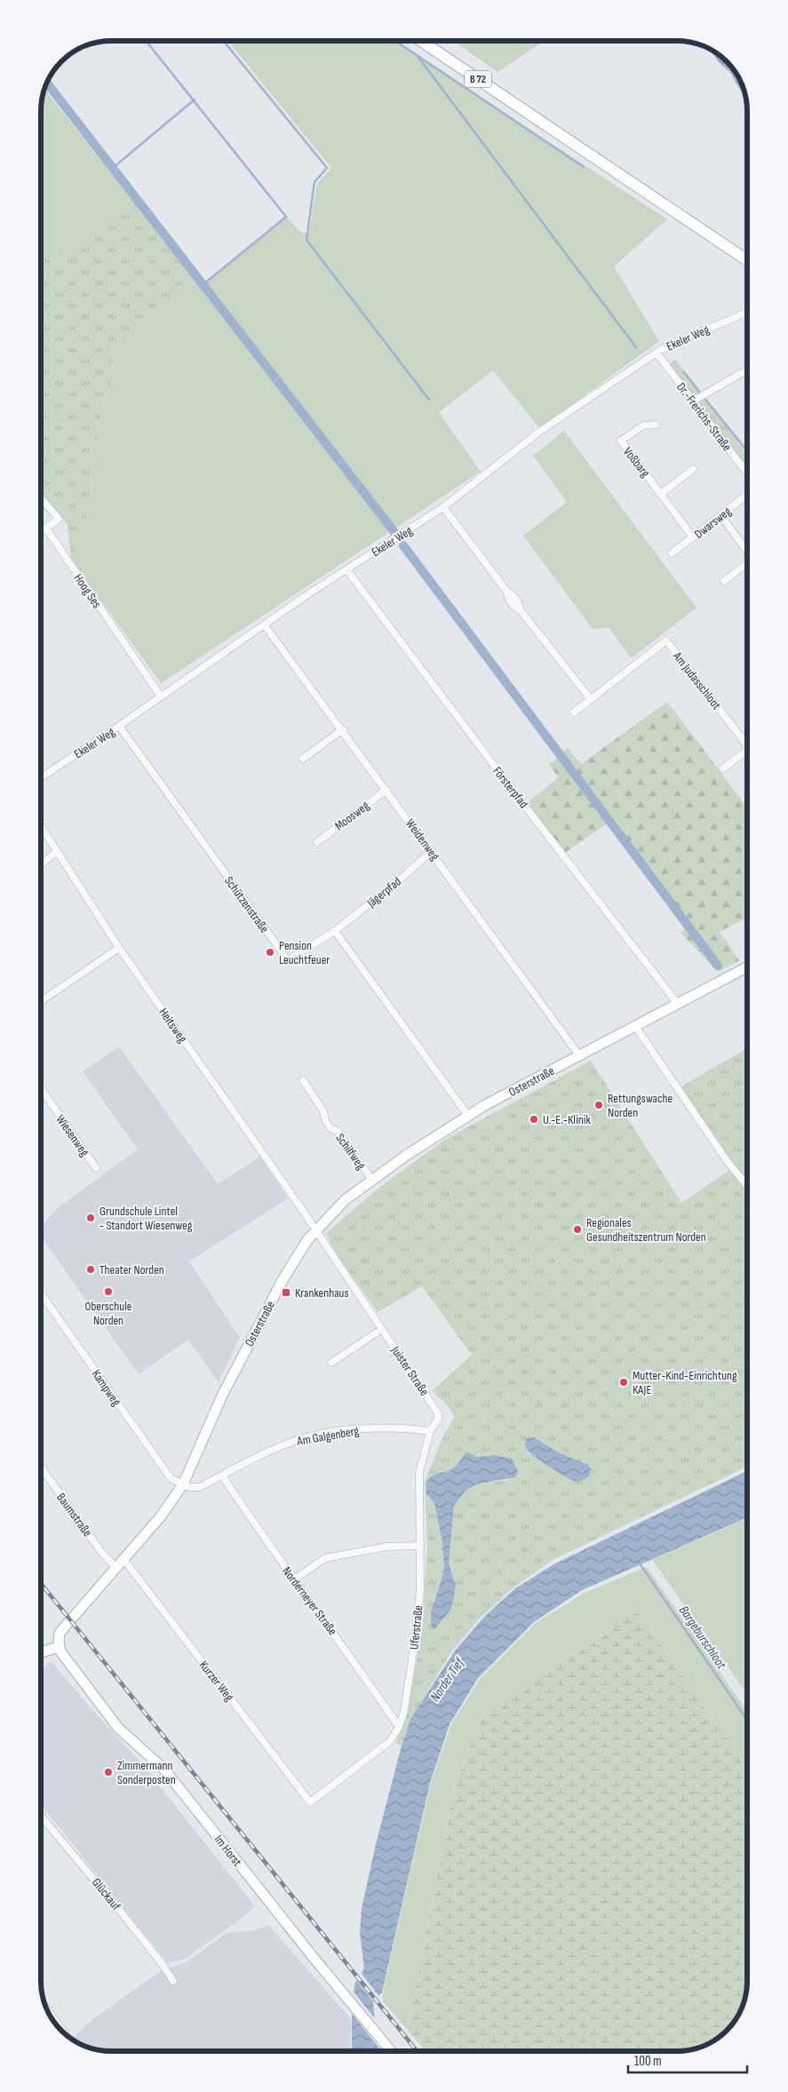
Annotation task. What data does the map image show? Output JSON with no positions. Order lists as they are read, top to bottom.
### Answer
{
  "streets": {
    "main road": ["B 72"],
    "street": [
      "Ekeler Weg",
      "Dr.-Frerichs-Straße",
      "Voßbarg",
      "Dwarsweg",
      "Hoog Ses",
      "Am Judasschloot",
      "Försterpfad",
      "Moosweg",
      "Weidenweg",
      "Jägerpfad",
      "Schützenstraße",
      "Heitsweg",
      "Osterstraße",
      "Wiesenweg",
      "Schilfweg",
      "Juister Straße",
      "Kampweg",
      "Am Galgenberg",
      "Baumstraße",
      "Norderneyer Straße",
      "Uferstraße",
      "Kurzer Weg",
      "Im Horst",
      "Glückauf"
    ]
  },
  "crossings": [
    ["Ekeler Weg", "Dr.-Frerichs-Straße"],
    ["Ekeler Weg", "Hoog Ses"],
    ["Ekeler Weg", "Försterpfad"],
    ["Ekeler Weg", "Weidenweg"],
    ["Ekeler Weg", "Schützenstraße"],
    ["Voßbarg", "Dwarsweg"],
    ["Försterpfad", "Osterstraße"],
    ["Moosweg", "Weidenweg"],
    ["Weidenweg", "Jägerpfad"],
    ["Weidenweg", "Osterstraße"],
    ["Jägerpfad", "Schützenstraße"],
    ["Heitsweg", "Osterstraße"],
    ["Heitsweg", "Juister Straße"],
    ["Osterstraße", "Schilfweg"],
    ["Osterstraße", "Juister Straße"],
    ["Osterstraße", "Kampweg"],
    ["Osterstraße", "Am Galgenberg"],
    ["Osterstraße", "Baumstraße"],
    ["Osterstraße", "Kurzer Weg"],
    ["Osterstraße", "Im Horst"],
    ["Juister Straße", "Uferstraße"],
    ["Kampweg", "Am Galgenberg"],
    ["Am Galgenberg", "Norderneyer Straße"],
    ["Am Galgenberg", "Uferstraße"],
    ["Norderneyer Straße", "Uferstraße"],
    ["Uferstraße", "Kurzer Weg"]
  ],
  "water": ["Bargeburschloot", "Norder Tief"],
  "places": {
    "other": [
      "Pension Leuchtfeuer",
      "Rettungswache Norden",
      "U.-E.-Klinik",
      "Grundschule Lintel - Standort Wiesenweg",
      "Regionales Gesundheitszentrum Norden",
      "Theater Norden",
      "Oberschule Norden",
      "Mutter-Kind-Einrichtung KAJE",
      "Zimmermann Sonderposten"
    ],
    "transit": ["Krankenhaus"]
  },
  "scale_bar": "100 m"
}
